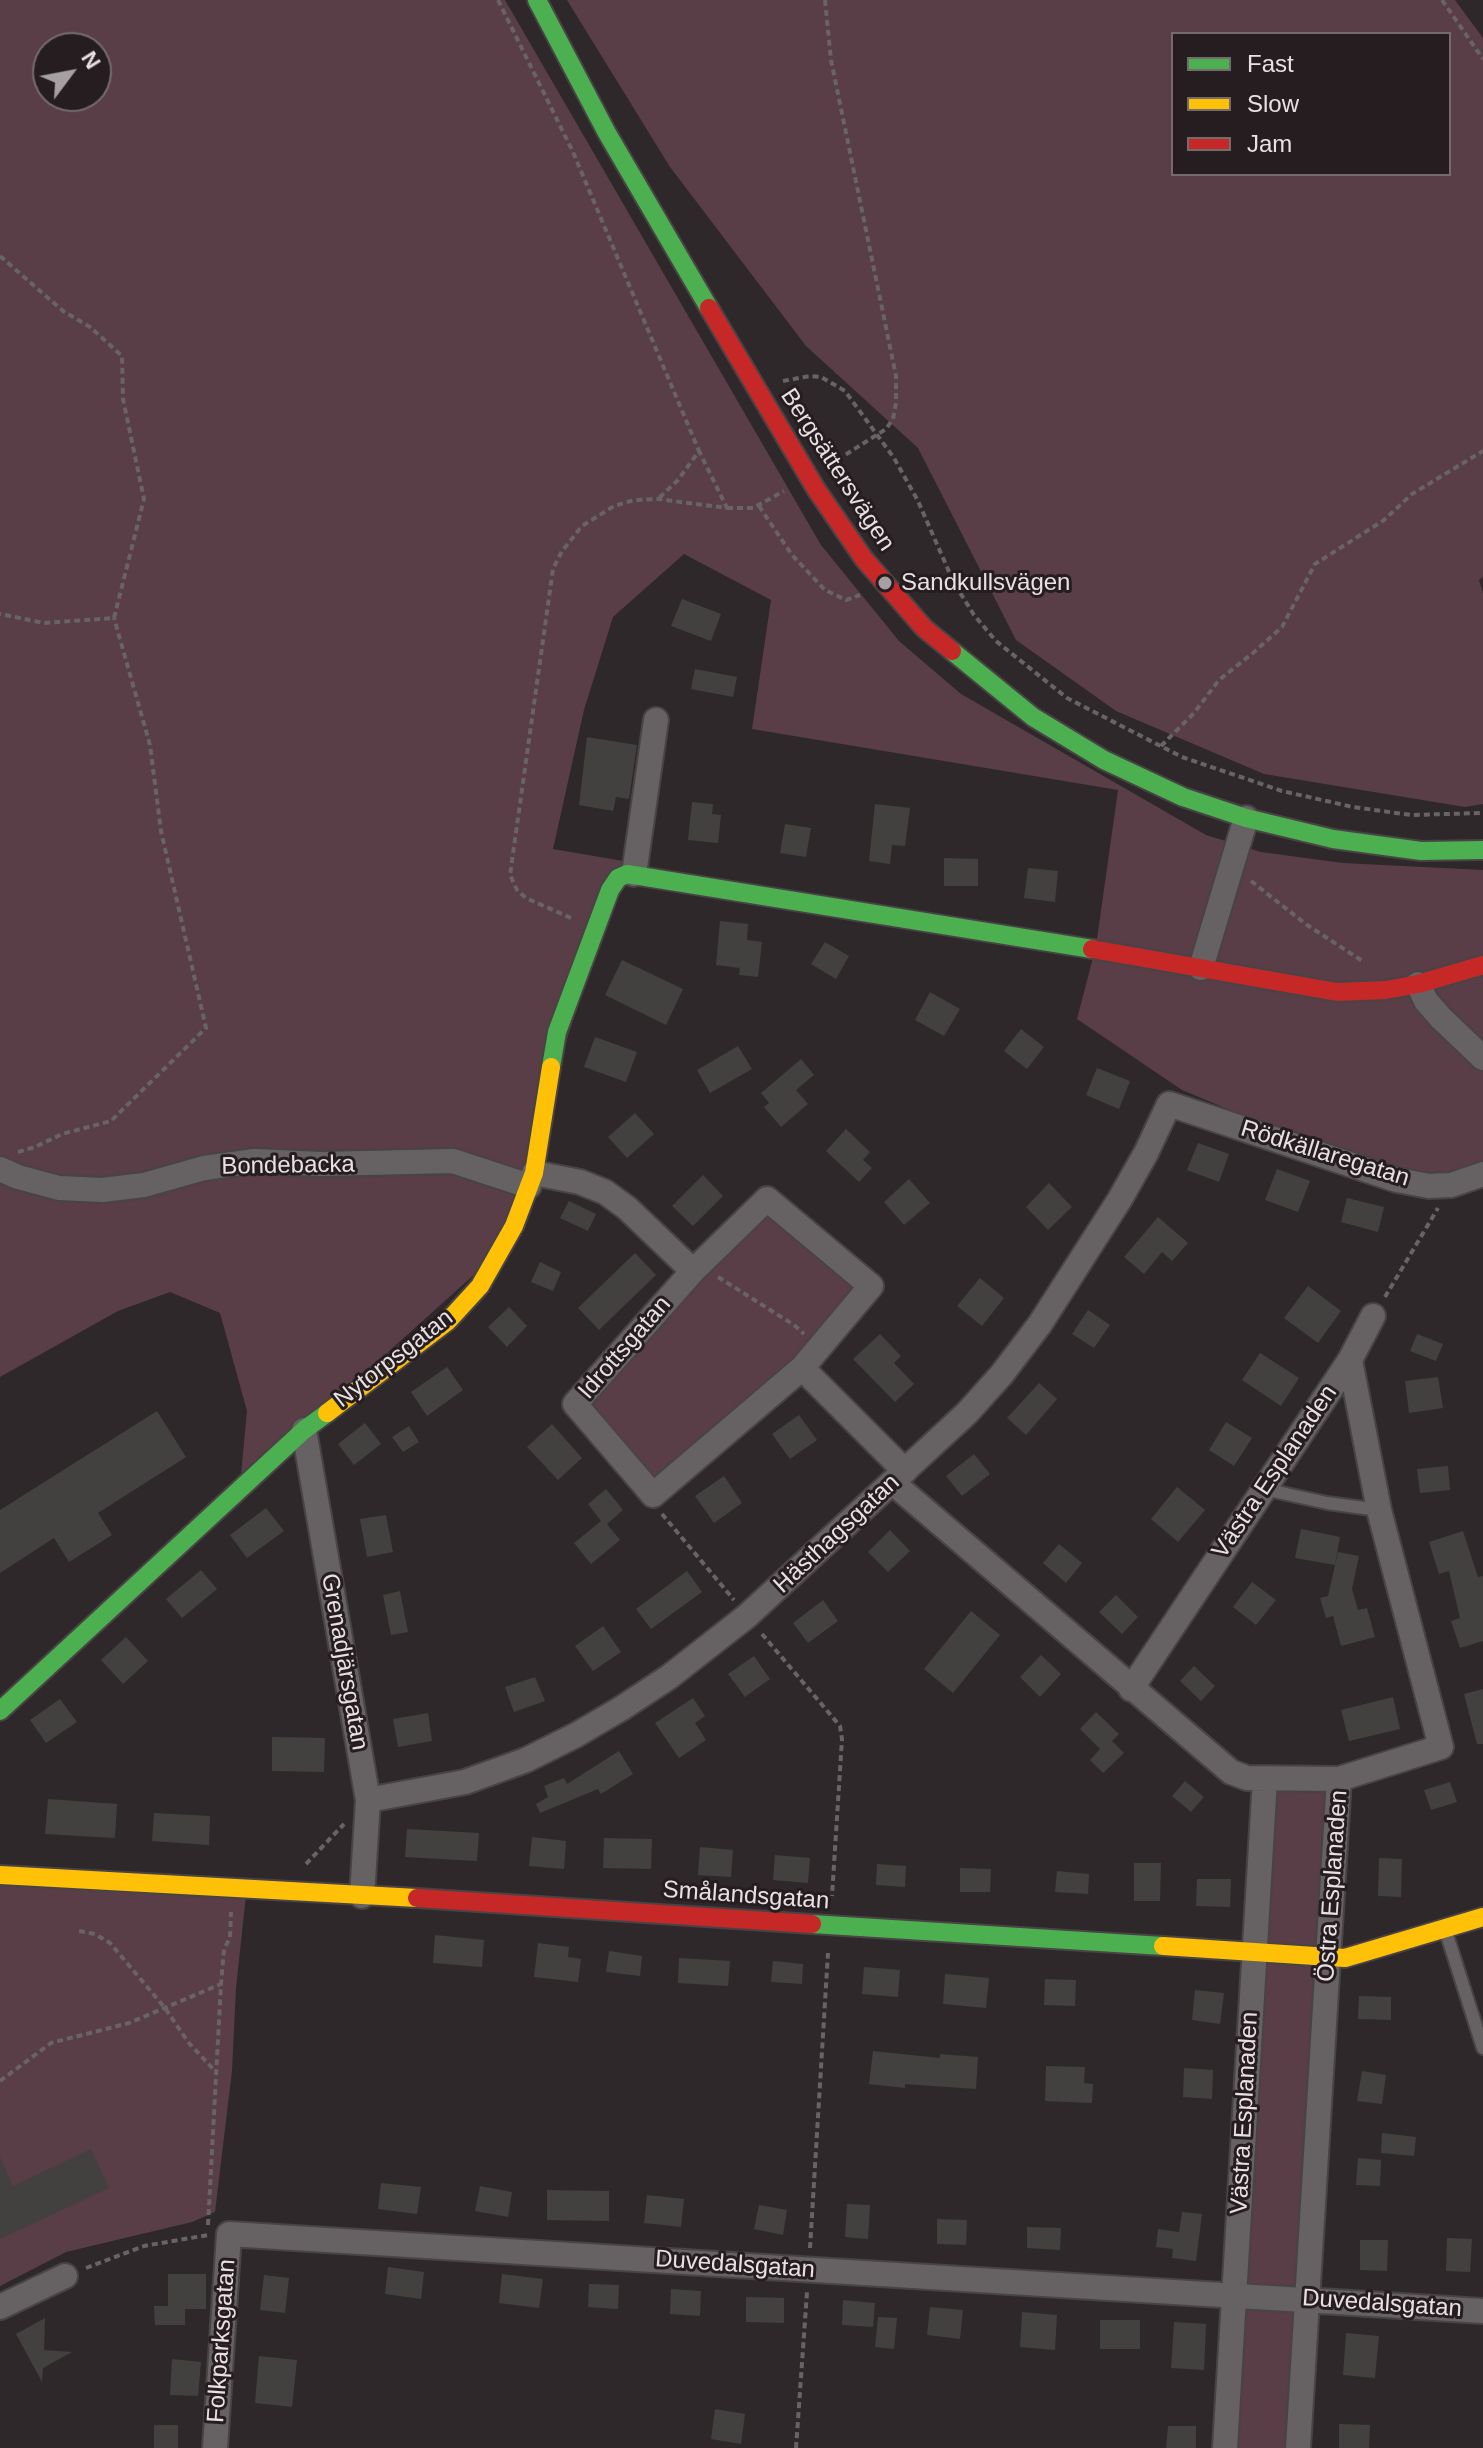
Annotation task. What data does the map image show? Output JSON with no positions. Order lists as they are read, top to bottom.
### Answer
{
  "streets": {
    "street": [
      "Bergsättersvägen",
      "Rödkällaregatan",
      "Bondebacka",
      "Idrottsgatan",
      "Nytorpsgatan",
      "Västra Esplanaden",
      "Hästhagsgatan",
      "Grenadjärsgatan",
      "Östra Esplanaden",
      "Smålandsgatan",
      "Duvedalsgatan",
      "Folkparksgatan"
    ]
  },
  "crossings": [
    ["Rödkällaregatan", "Hästhagsgatan"],
    ["Bondebacka", "Nytorpsgatan"],
    ["Nytorpsgatan", "Grenadjärsgatan"],
    ["Västra Esplanaden", "Östra Esplanaden"],
    ["Västra Esplanaden", "Smålandsgatan"],
    ["Västra Esplanaden", "Duvedalsgatan"],
    ["Hästhagsgatan", "Grenadjärsgatan"],
    ["Grenadjärsgatan", "Smålandsgatan"],
    ["Östra Esplanaden", "Smålandsgatan"],
    ["Östra Esplanaden", "Duvedalsgatan"],
    ["Duvedalsgatan", "Folkparksgatan"]
  ],
  "places": ["Sandkullsvägen"],
  "legend": ["Fast", "Slow", "Jam"],
  "north": "top right"
}
